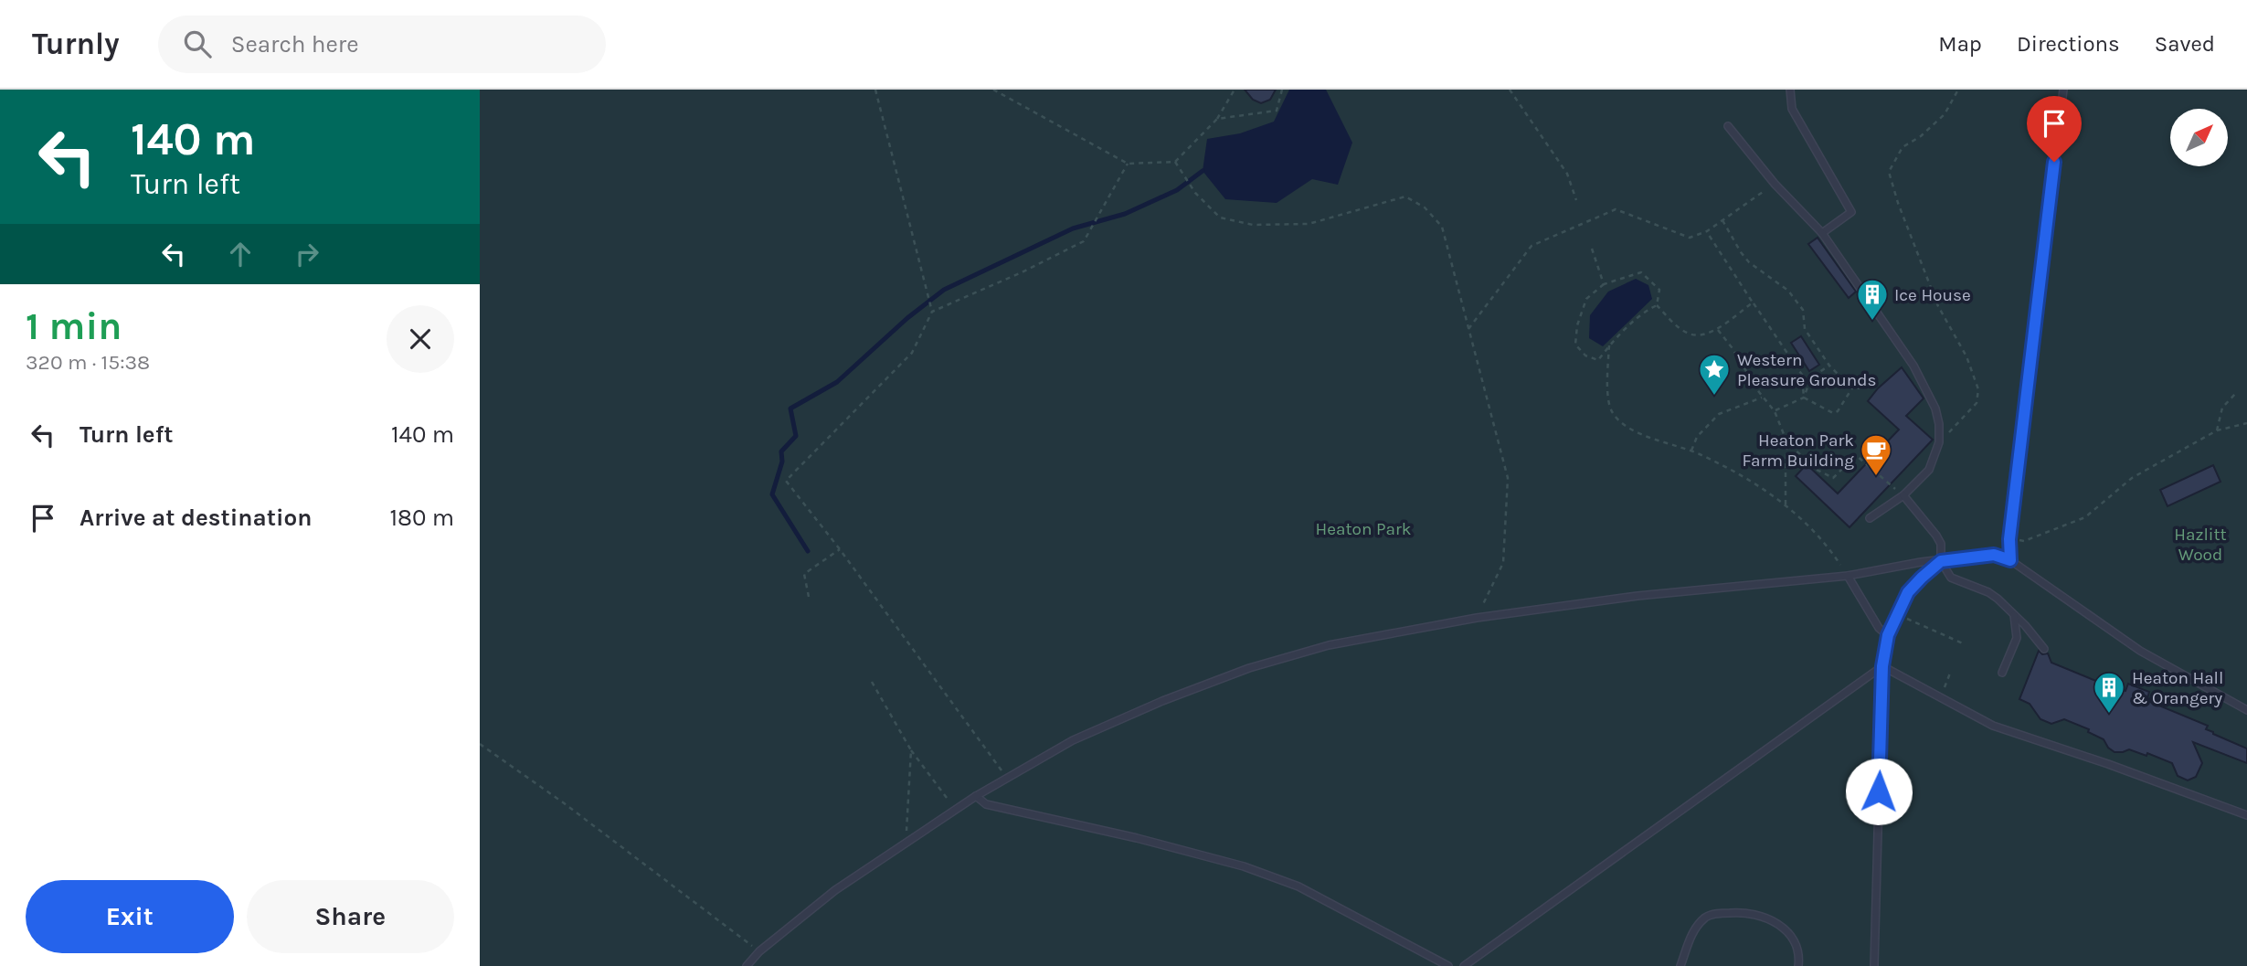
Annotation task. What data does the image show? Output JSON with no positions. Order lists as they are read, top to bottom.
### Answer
{
  "parks": ["Heaton Park", "Hazlitt Wood"],
  "places": {
    "building": ["Ice House", "Heaton Hall & Orangery"],
    "place": ["Western Pleasure Grounds"],
    "cafe": ["Heaton Park Farm Building"]
  },
  "north": "top right",
  "page": {
    "header": "Turnly",
    "search": "Search here",
    "nav": ["Map", "Directions", "Saved"],
    "turn": ["140 m", "Turn left"],
    "heading": ["1 min", "320 m · 15:38"],
    "list": [
      {
        "name": "Turn left",
        "value": "140 m"
      },
      {
        "name": "Arrive at destination",
        "value": "180 m"
      }
    ],
    "buttons": ["Exit", "Share"]
  }
}
